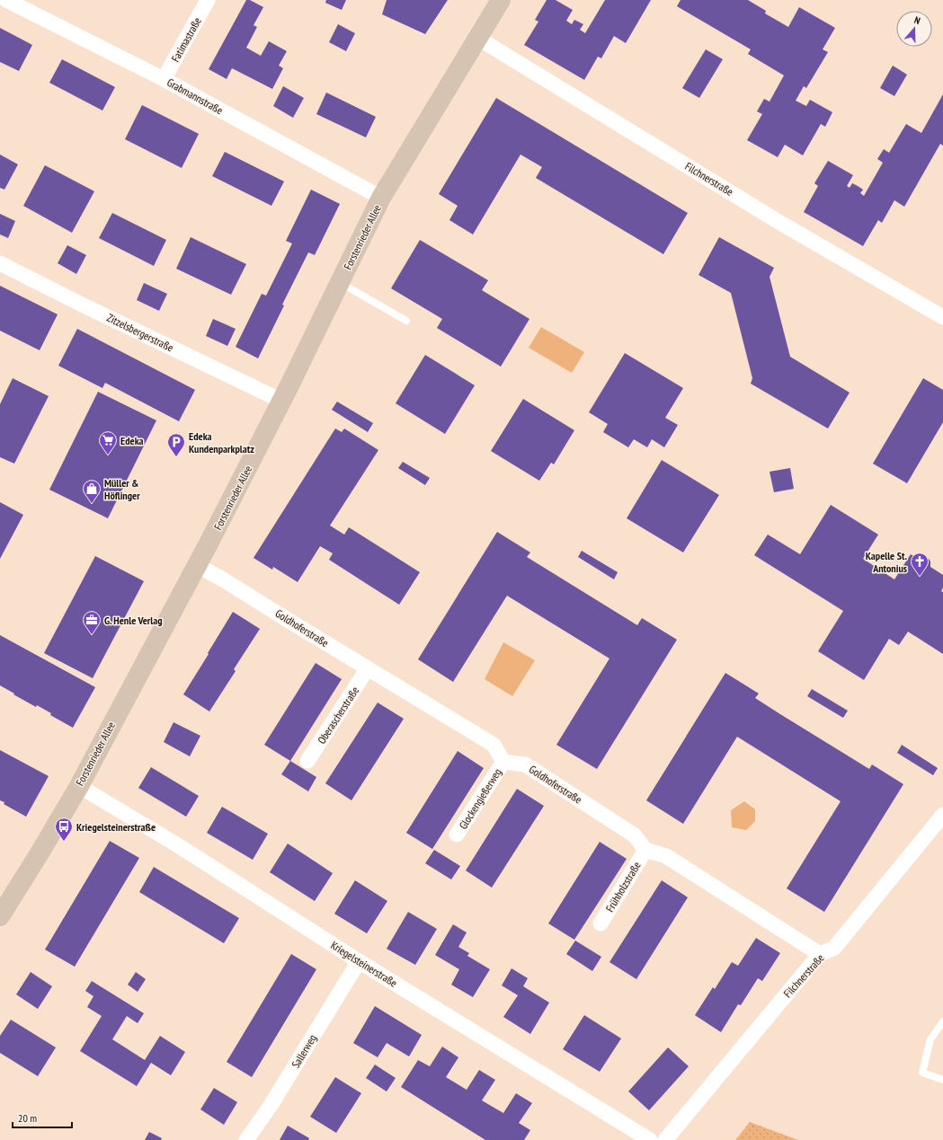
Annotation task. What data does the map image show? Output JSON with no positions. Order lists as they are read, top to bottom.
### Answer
{
  "streets": {
    "street": [
      "Fatimastraße",
      "Grabmannstraße",
      "Filchnerstraße",
      "Forstenrieder Allee",
      "Zitzelsbergerstraße",
      "Goldhoferstraße",
      "Oberascherstraße",
      "Glockengießerweg",
      "Frühholzstraße",
      "Kriegelsteinerstraße",
      "Sallerweg"
    ]
  },
  "crossings": [
    ["Fatimastraße", "Grabmannstraße"],
    ["Grabmannstraße", "Forstenrieder Allee"],
    ["Filchnerstraße", "Forstenrieder Allee"],
    ["Forstenrieder Allee", "Zitzelsbergerstraße"],
    ["Forstenrieder Allee", "Goldhoferstraße"],
    ["Forstenrieder Allee", "Kriegelsteinerstraße"],
    ["Goldhoferstraße", "Oberascherstraße"],
    ["Goldhoferstraße", "Glockengießerweg"],
    ["Goldhoferstraße", "Frühholzstraße"],
    ["Kriegelsteinerstraße", "Sallerweg"]
  ],
  "places": {
    "supermarket": ["Edeka"],
    "parking": ["Edeka Kundenparkplatz"],
    "shop": ["Müller & Höflinger"],
    "church": ["Kapelle St. Antonius"],
    "office": ["G. Henle Verlag"],
    "bus stop": ["Kriegelsteinerstraße"]
  },
  "scale_bar": "20 m",
  "north": "top"
}
